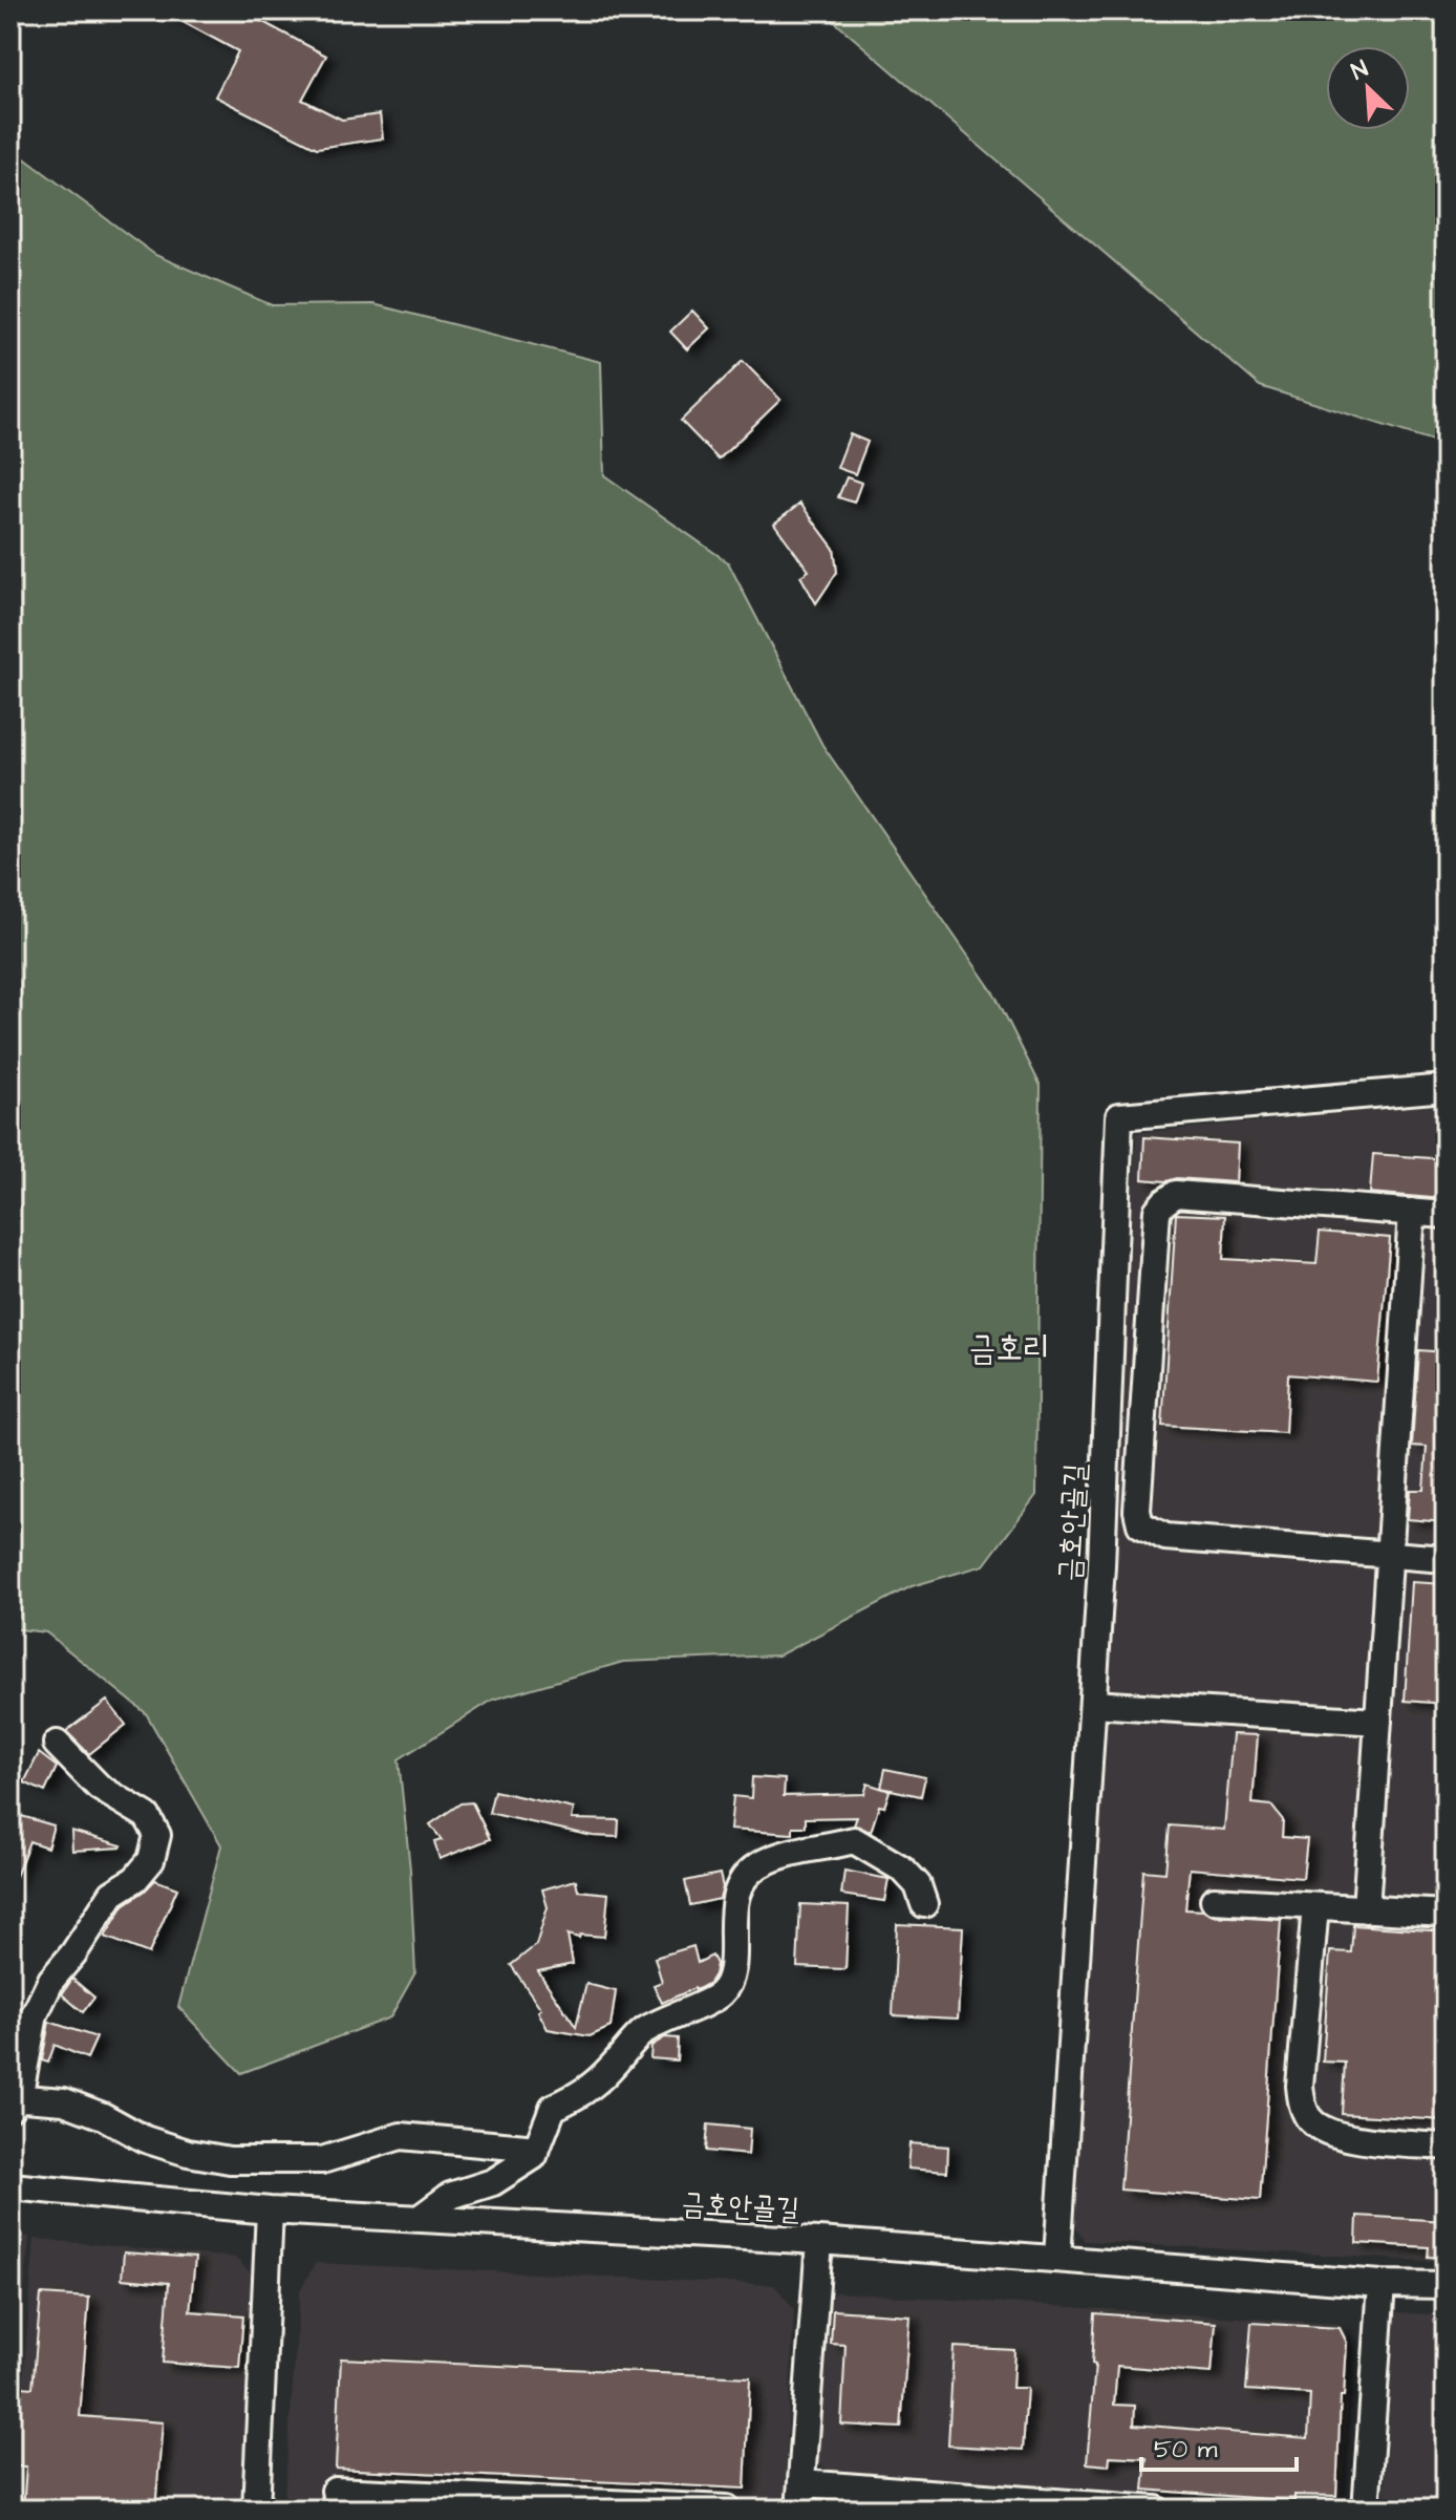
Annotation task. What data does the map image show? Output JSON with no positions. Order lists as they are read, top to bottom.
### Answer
{
  "streets": {
    "street": ["금호안골길"]
  },
  "districts": ["금호리"],
  "scale_bar": "50 m",
  "north": "top left"
}
